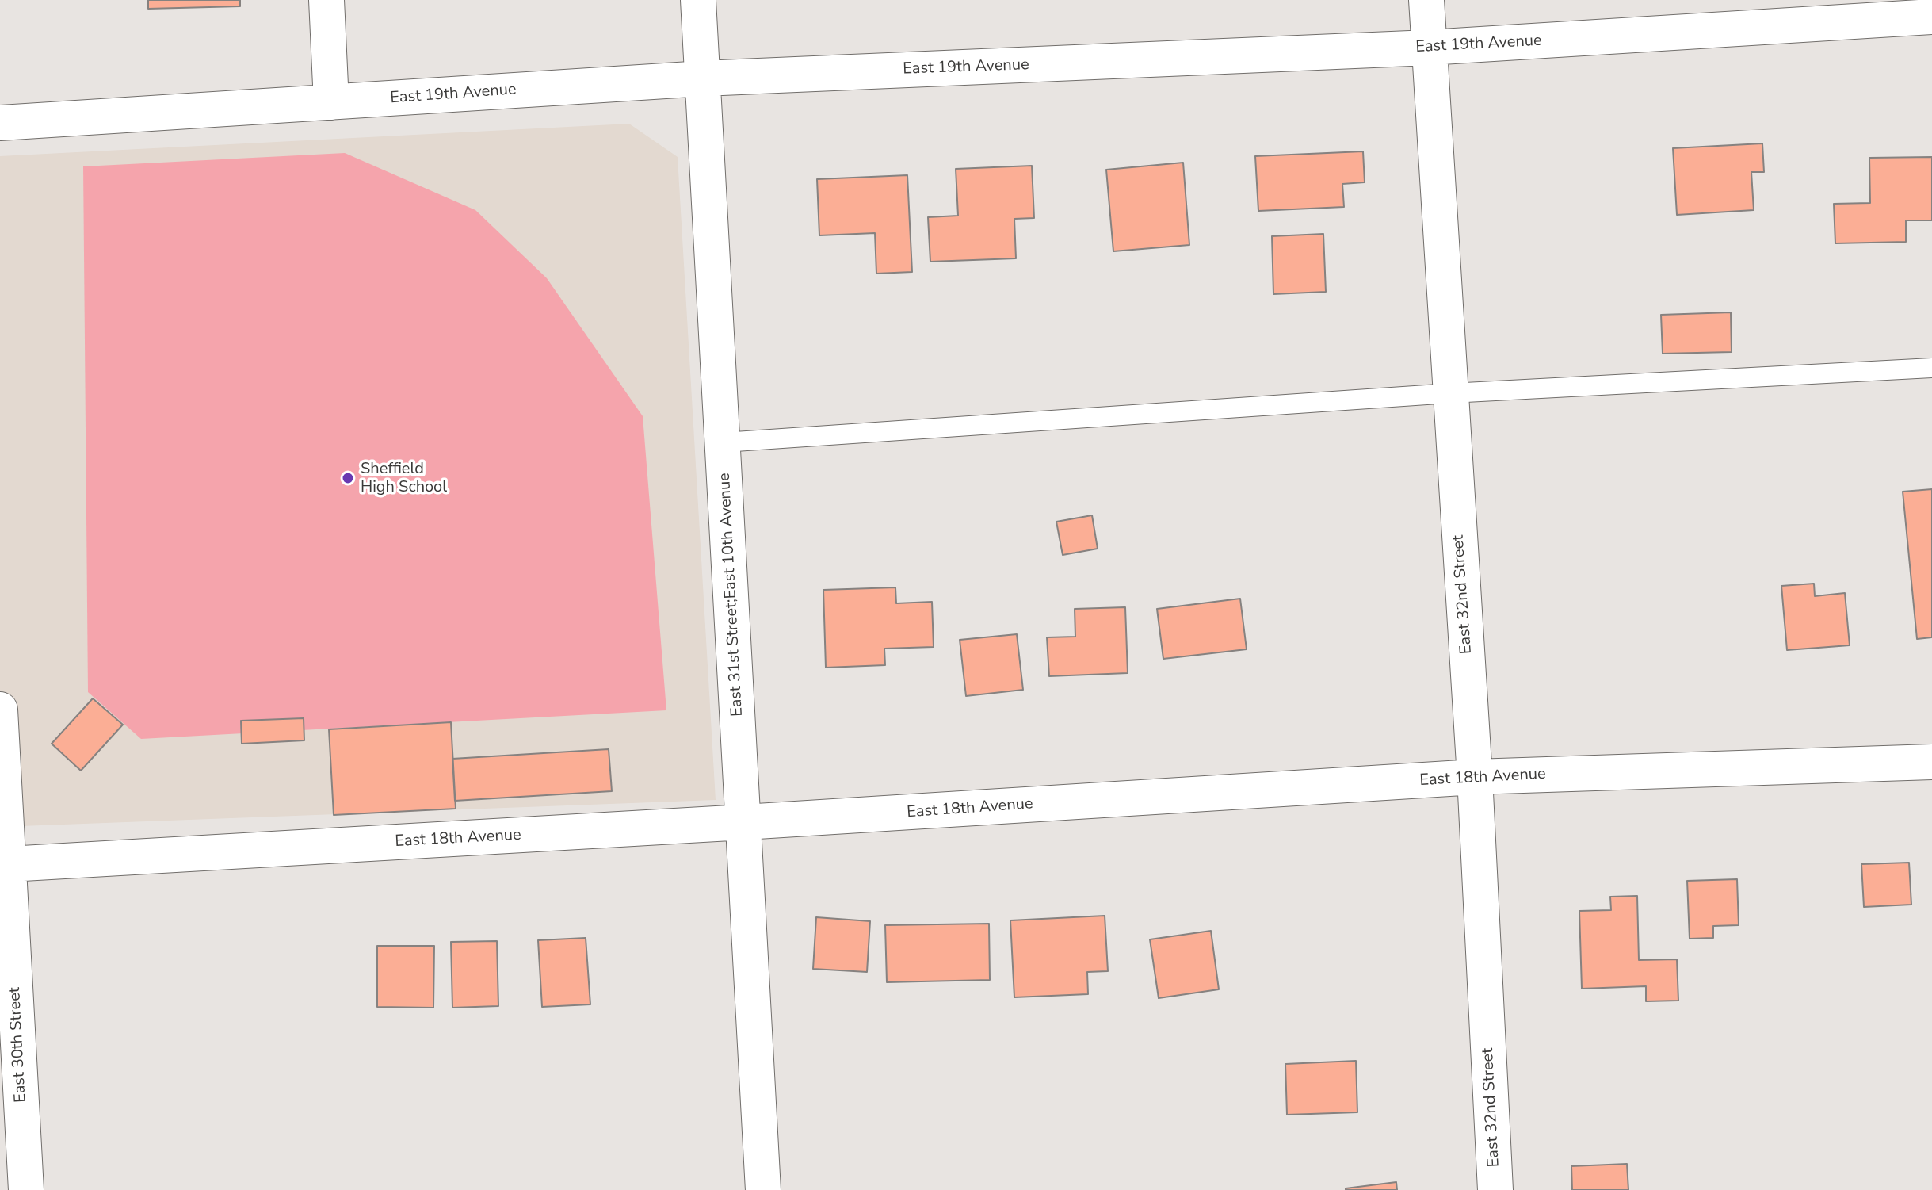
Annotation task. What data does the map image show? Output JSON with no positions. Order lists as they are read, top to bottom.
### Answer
{
  "streets": {
    "street": [
      "East 19th Avenue",
      "East 31st Street;East 10th Avenue",
      "East 32nd Street",
      "East 18th Avenue",
      "East 30th Street"
    ]
  },
  "crossings": [
    ["East 19th Avenue", "East 31st Street;East 10th Avenue"],
    ["East 19th Avenue", "East 32nd Street"],
    ["East 31st Street;East 10th Avenue", "East 18th Avenue"],
    ["East 32nd Street", "East 18th Avenue"],
    ["East 18th Avenue", "East 30th Street"]
  ],
  "places": ["Sheffield High School"]
}
